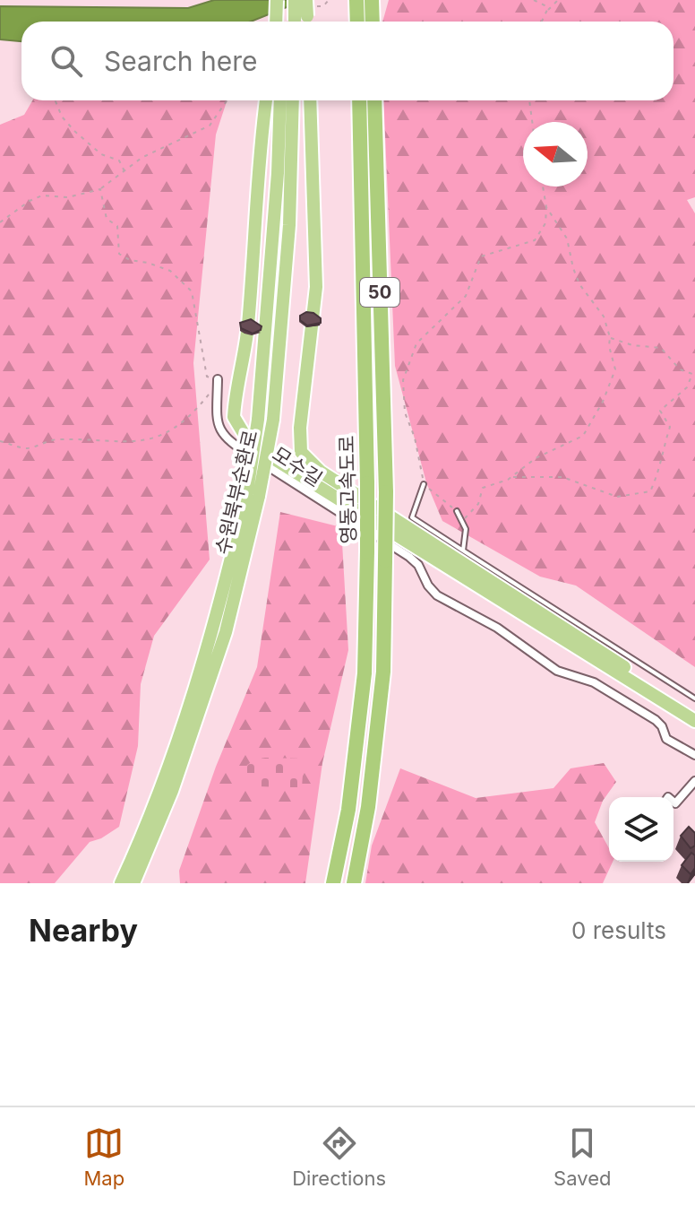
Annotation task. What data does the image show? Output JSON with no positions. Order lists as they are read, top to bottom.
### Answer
{
  "streets": {
    "highway": ["50", "영동고속도로", "수원북부순환로"],
    "street": ["모수길"]
  },
  "north": "left",
  "page": {
    "search": "Search here",
    "heading": ["Nearby", "0 results"],
    "nav": ["Map", "Directions", "Saved"]
  }
}
